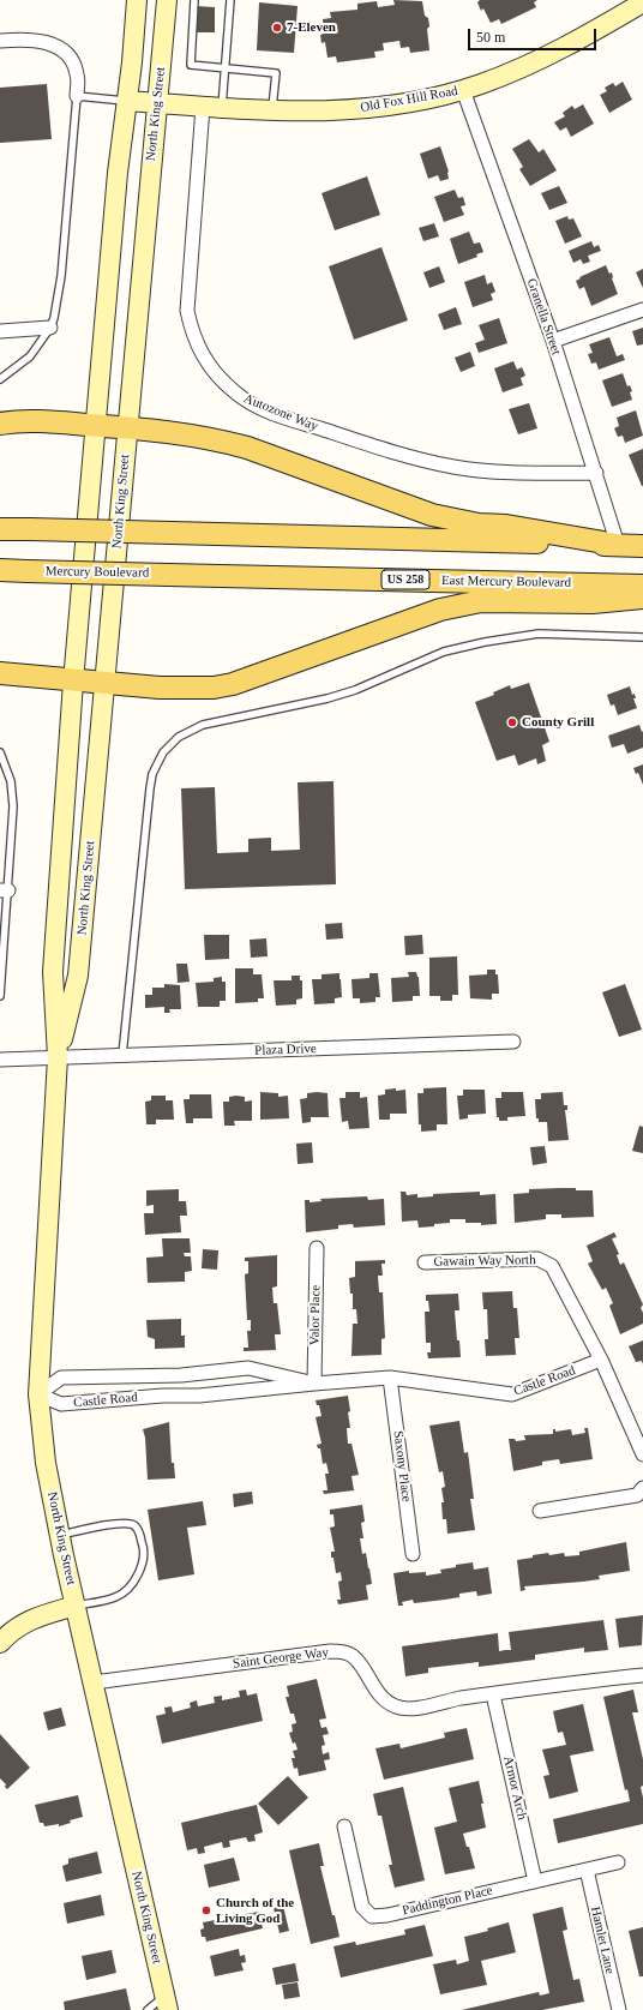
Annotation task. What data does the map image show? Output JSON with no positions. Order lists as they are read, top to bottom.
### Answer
{
  "streets": {
    "main road": [
      "Old Fox Hill Road",
      "North King Street",
      "Mercury Boulevard",
      "US 258",
      "East Mercury Boulevard"
    ],
    "street": [
      "Granella Street",
      "Autozone Way",
      "Plaza Drive",
      "Gawain Way North",
      "Valor Place",
      "Castle Road",
      "Saxony Place",
      "Saint George Way",
      "Armor Arch",
      "Paddington Place",
      "Hamlet Lane"
    ]
  },
  "crossings": [
    ["Old Fox Hill Road", "North King Street"],
    ["Old Fox Hill Road", "Granella Street"],
    ["Old Fox Hill Road", "Autozone Way"],
    ["North King Street", "Plaza Drive"],
    ["North King Street", "Castle Road"],
    ["North King Street", "Saint George Way"],
    ["Granella Street", "Autozone Way"],
    ["Mercury Boulevard", "East Mercury Boulevard"],
    ["Gawain Way North", "Castle Road"],
    ["Valor Place", "Castle Road"],
    ["Castle Road", "Saxony Place"],
    ["Saint George Way", "Armor Arch"],
    ["Armor Arch", "Paddington Place"],
    ["Paddington Place", "Hamlet Lane"]
  ],
  "places": ["7-Eleven", "County Grill", "Church of the Living God"],
  "scale_bar": "50 m"
}
